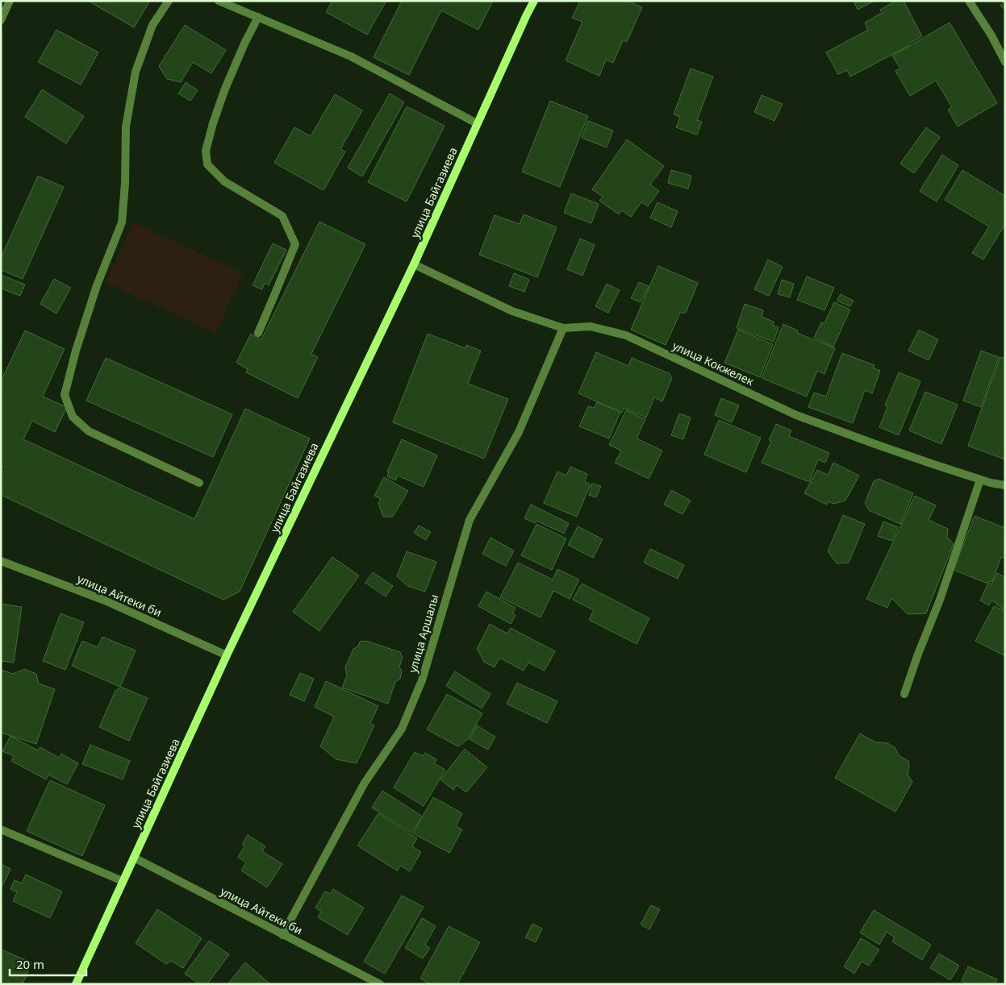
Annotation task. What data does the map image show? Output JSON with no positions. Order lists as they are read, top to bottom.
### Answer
{
  "streets": {
    "main road": ["улица Байгазиева"],
    "street": ["улица Кокжелек", "улица Айтеки би", "улица Аршалы"]
  },
  "crossings": [
    ["улица Байгазиева", "улица Кокжелек"],
    ["улица Байгазиева", "улица Айтеки би"],
    ["улица Кокжелек", "улица Аршалы"],
    ["улица Айтеки би", "улица Аршалы"]
  ],
  "scale_bar": "20 m"
}
